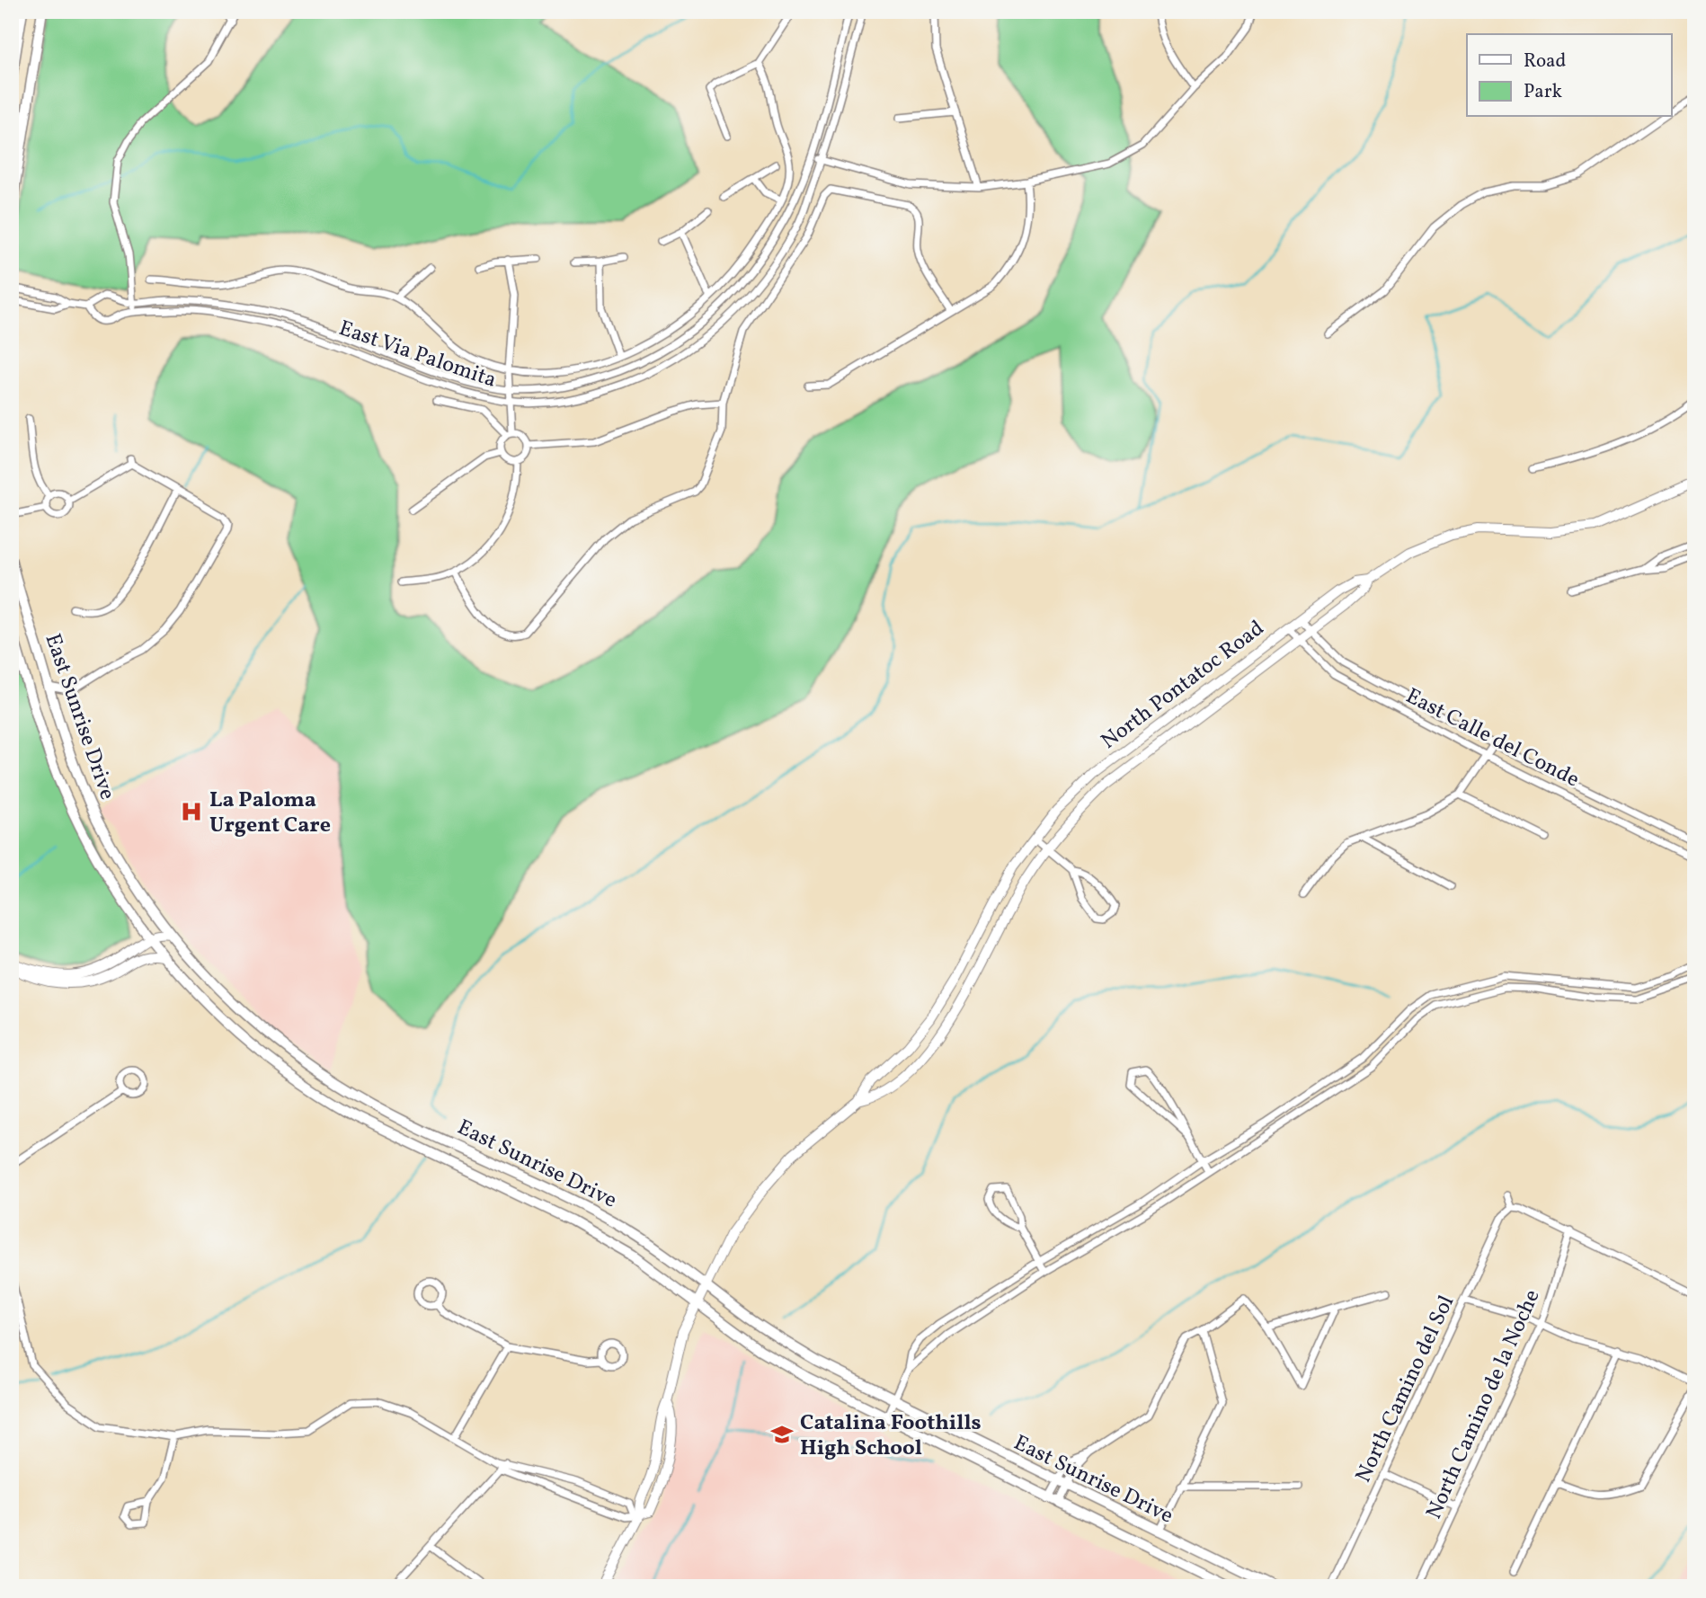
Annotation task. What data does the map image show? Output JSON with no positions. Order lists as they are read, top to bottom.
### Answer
{
  "streets": {
    "main road": ["East Sunrise Drive"],
    "street": [
      "East Via Palomita",
      "North Pontatoc Road",
      "East Calle del Conde",
      "North Camino del Sol",
      "North Camino de la Noche"
    ]
  },
  "crossings": [
    ["North Pontatoc Road", "East Sunrise Drive"],
    ["North Pontatoc Road", "East Calle del Conde"]
  ],
  "places": {
    "hospital": ["La Paloma Urgent Care"],
    "school or university": ["Catalina Foothills High School"]
  },
  "legend": ["Road", "Park"]
}
